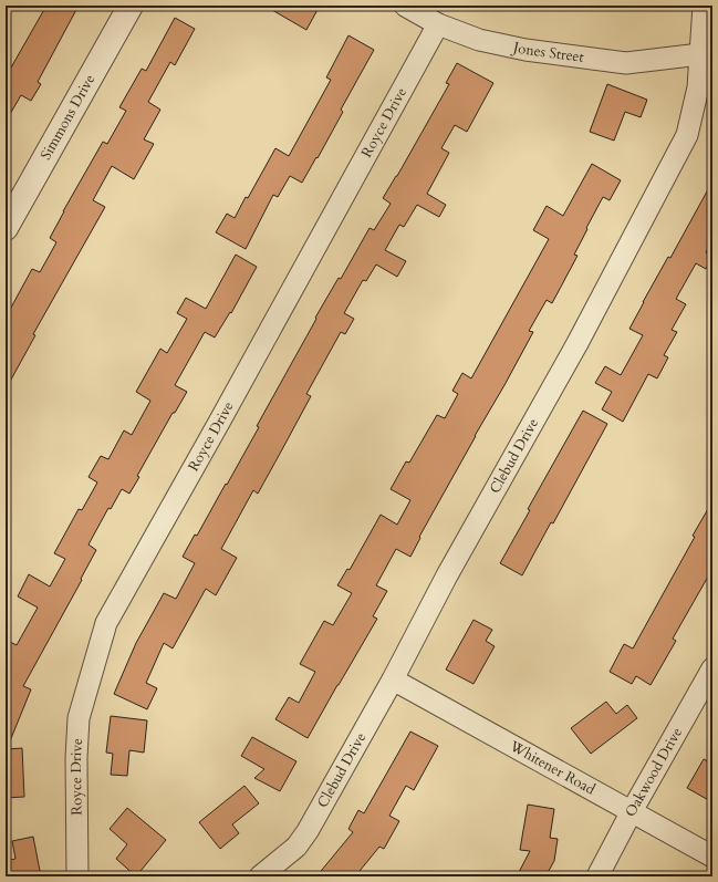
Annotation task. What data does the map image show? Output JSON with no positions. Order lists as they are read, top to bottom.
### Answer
{
  "streets": {
    "street": [
      "Jones Street",
      "Simmons Drive",
      "Royce Drive",
      "Clebud Drive",
      "Whitener Road",
      "Oakwood Drive"
    ]
  },
  "crossings": [
    ["Jones Street", "Royce Drive"],
    ["Jones Street", "Clebud Drive"],
    ["Clebud Drive", "Whitener Road"],
    ["Whitener Road", "Oakwood Drive"]
  ]
}
